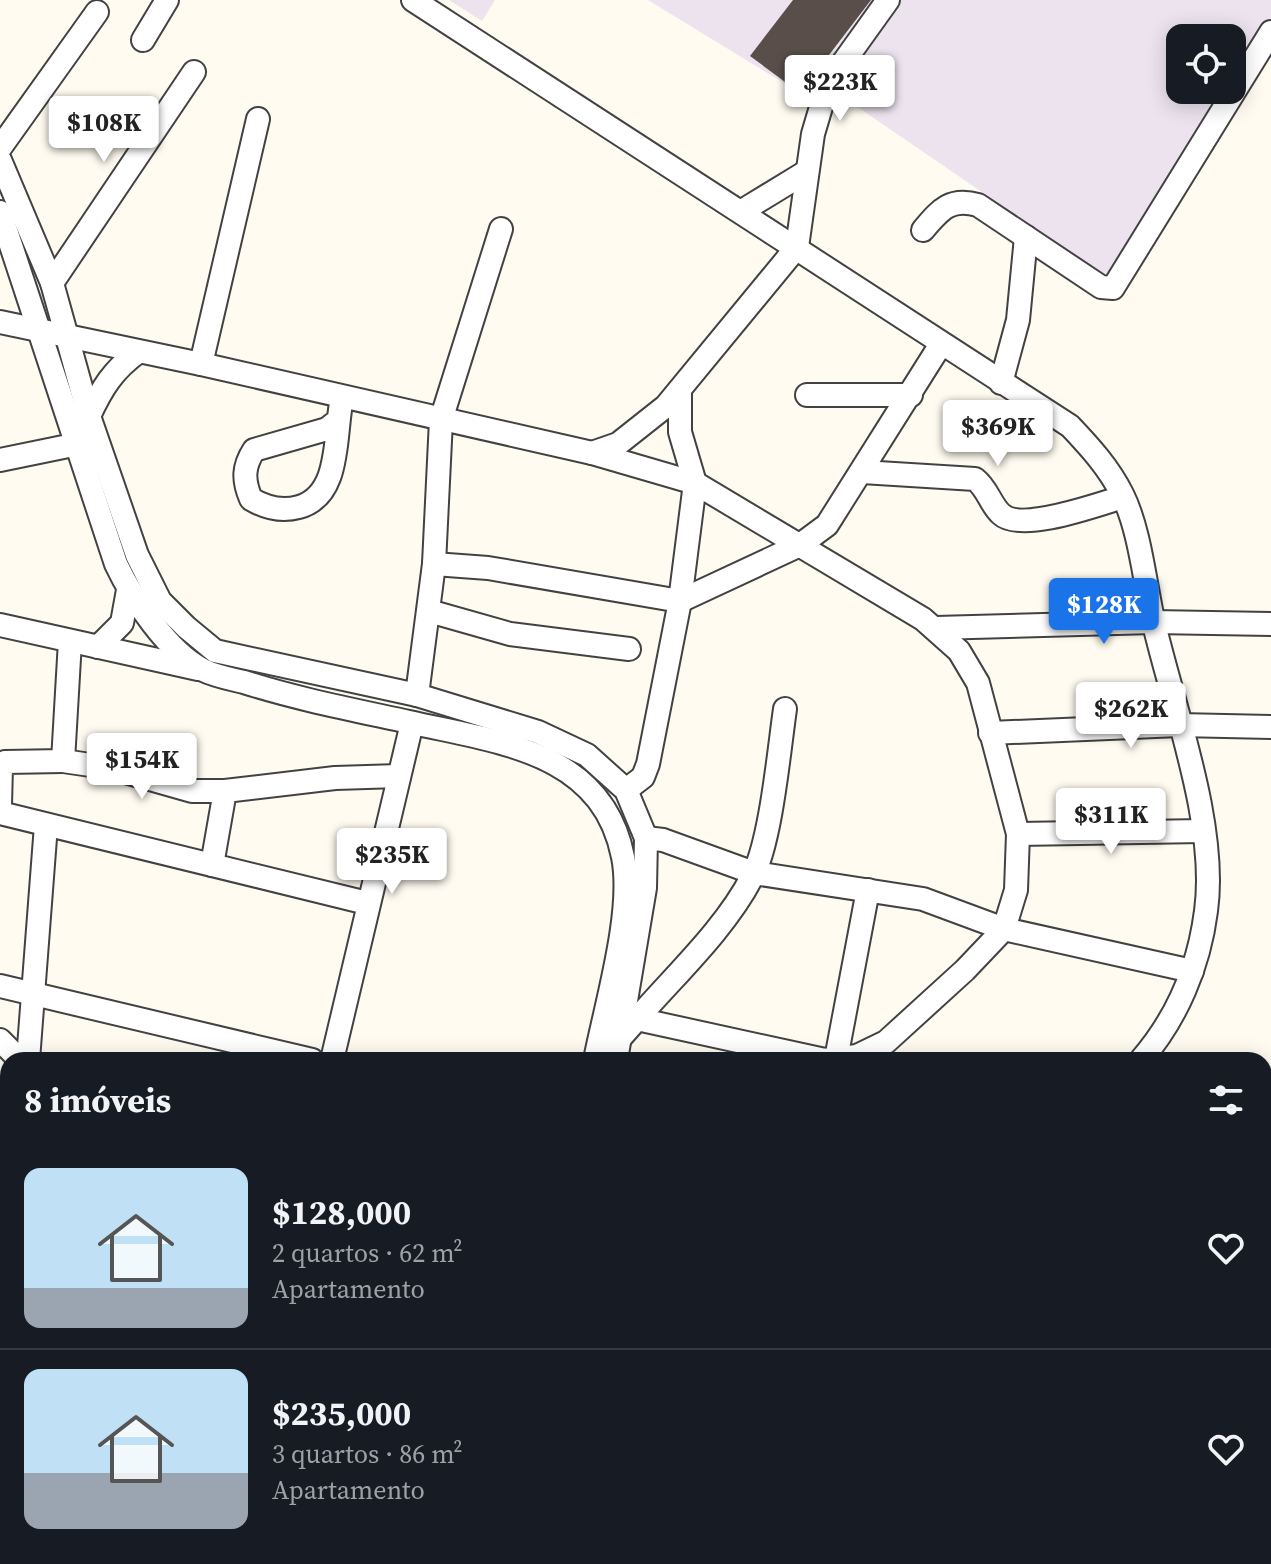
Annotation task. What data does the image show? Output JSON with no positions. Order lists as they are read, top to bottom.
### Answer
{
  "page": {
    "price": [
      "$223K",
      "$108K",
      "$369K",
      "$128K",
      "$262K",
      "$154K",
      "$311K",
      "$235K"
    ],
    "heading": "8 imóveis",
    "list": [
      {
        "name": "$128,000",
        "note": "2 quartos · 62 m² · Apartamento"
      },
      {
        "name": "$235,000",
        "note": "3 quartos · 86 m² · Apartamento"
      }
    ]
  }
}
